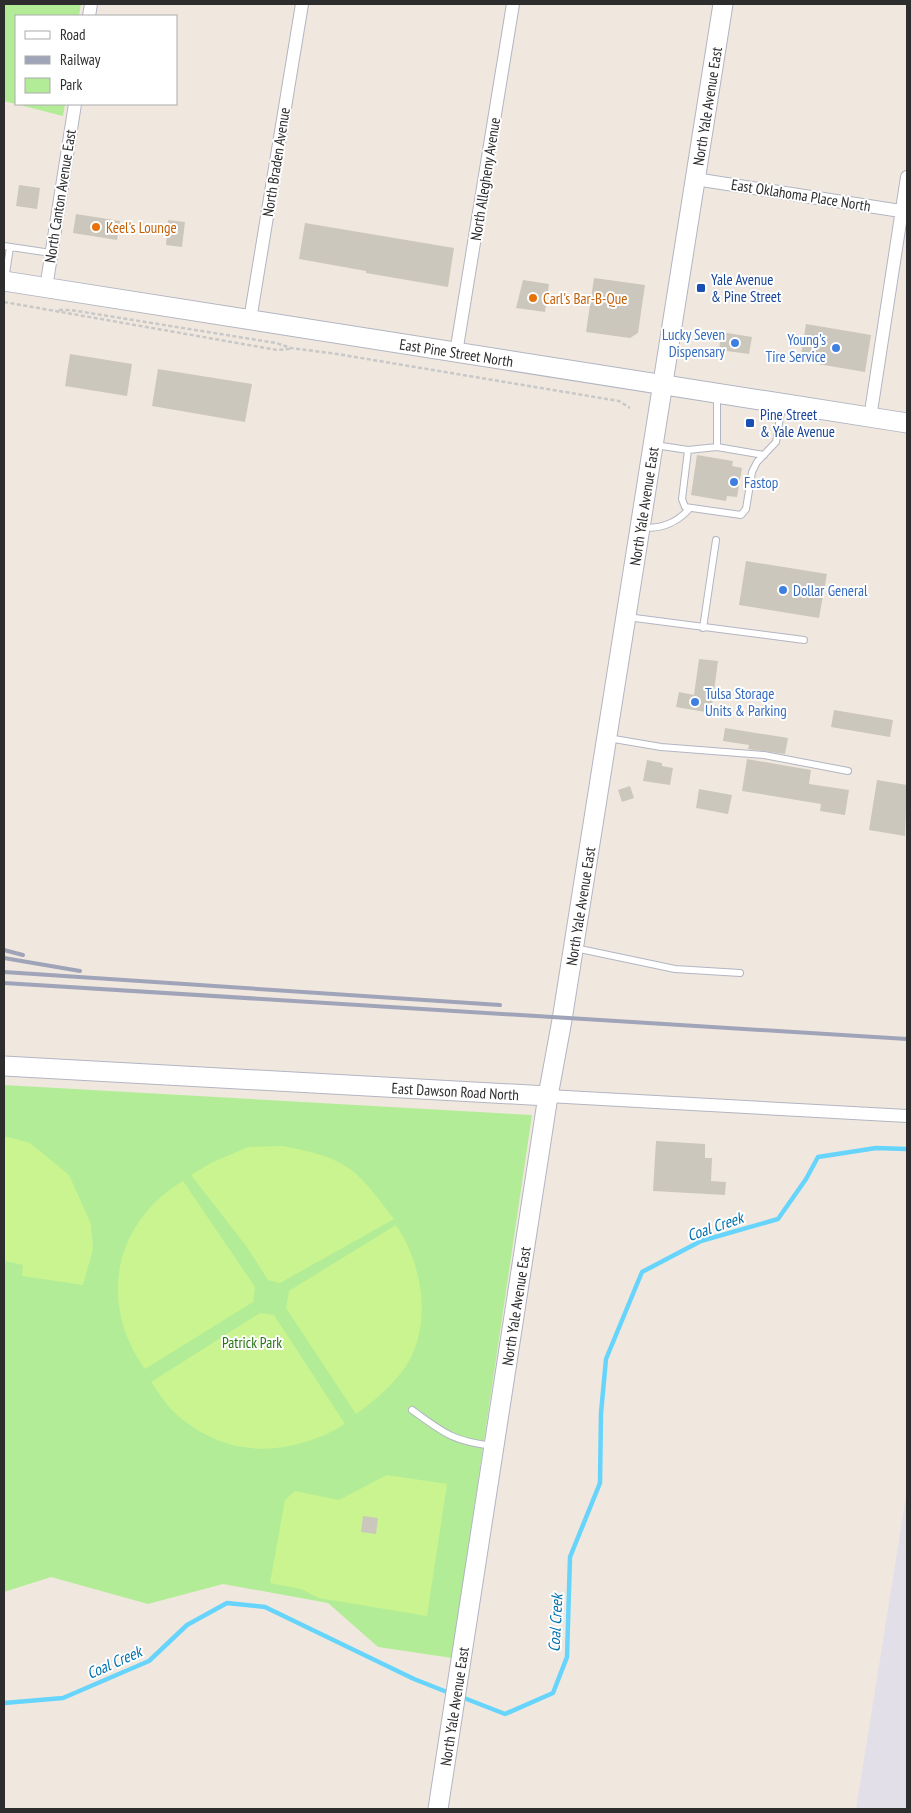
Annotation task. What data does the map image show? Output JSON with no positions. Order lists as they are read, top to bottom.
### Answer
{
  "streets": {
    "main road": ["North Yale Avenue East", "East Pine Street North", "East Dawson Road North"],
    "street": [
      "North Braden Avenue",
      "North Allegheny Avenue",
      "East Oklahoma Place North",
      "North Canton Avenue East"
    ]
  },
  "crossings": [
    ["North Yale Avenue East", "East Oklahoma Place North"],
    ["North Yale Avenue East", "East Pine Street North"],
    ["North Yale Avenue East", "East Dawson Road North"],
    ["North Braden Avenue", "East Pine Street North"],
    ["North Allegheny Avenue", "East Pine Street North"],
    ["North Canton Avenue East", "East Pine Street North"]
  ],
  "water": ["Coal Creek"],
  "parks": ["Patrick Park"],
  "places": {
    "other": [
      "Keel's Lounge",
      "Carl's Bar-B-Que",
      "Lucky Seven Dispensary",
      "Young's Tire Service",
      "Fastop",
      "Dollar General",
      "Tulsa Storage Units & Parking"
    ],
    "transit": ["Yale Avenue & Pine Street", "Pine Street & Yale Avenue"]
  },
  "legend": ["Road", "Railway", "Park"]
}
